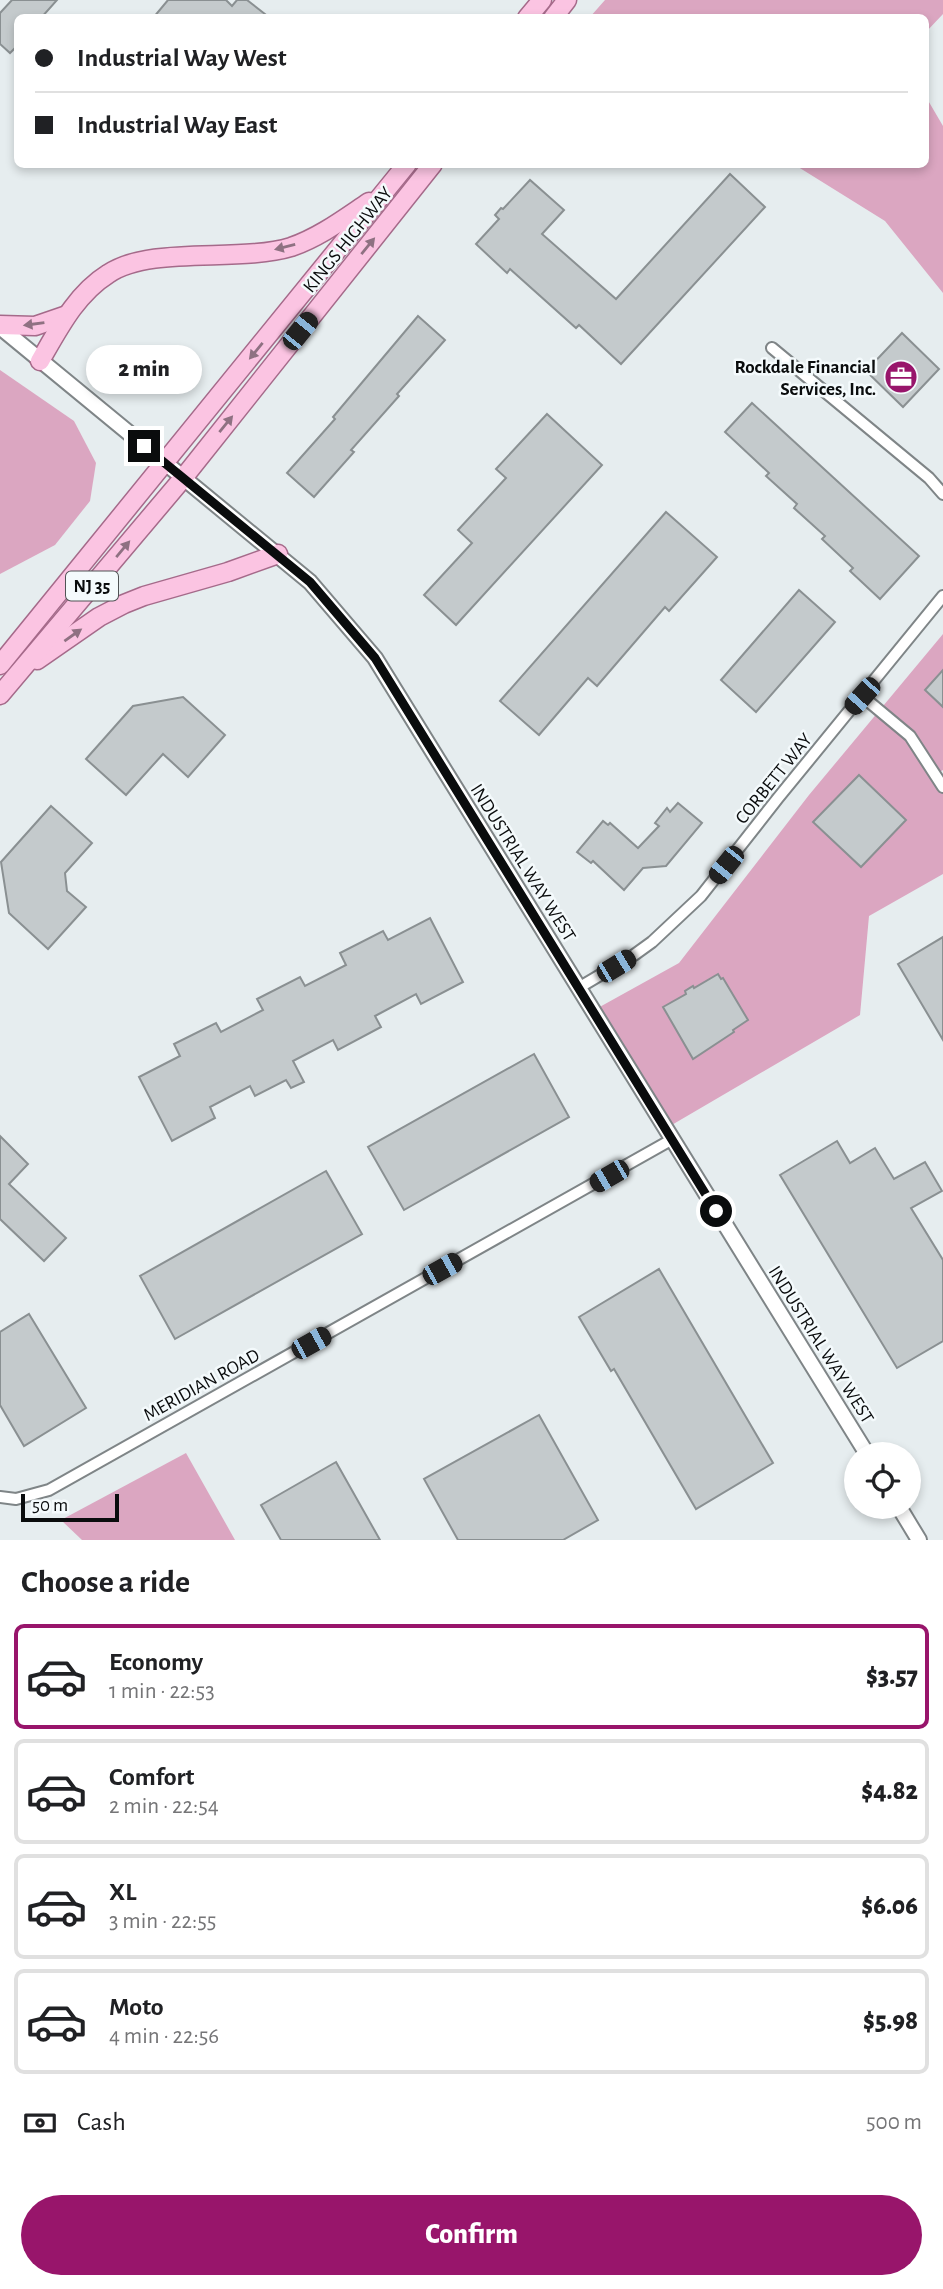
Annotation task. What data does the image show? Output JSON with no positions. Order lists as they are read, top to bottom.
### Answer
{
  "streets": {
    "main road": ["KINGS HIGHWAY", "NJ 35"],
    "street": ["CORBETT WAY", "INDUSTRIAL WAY WEST", "MERIDIAN ROAD"]
  },
  "crossings": [
    ["KINGS HIGHWAY", "INDUSTRIAL WAY WEST"],
    ["CORBETT WAY", "INDUSTRIAL WAY WEST"],
    ["INDUSTRIAL WAY WEST", "MERIDIAN ROAD"]
  ],
  "places": {
    "office": ["Rockdale Financial Services, Inc."]
  },
  "scale_bar": "50 m",
  "page": {
    "banner": ["Industrial Way West", "Industrial Way East"],
    "bubble": "2 min",
    "scale": "50 m",
    "heading": "Choose a ride",
    "list": [
      {
        "name": "Economy",
        "note": "1 min · 22:53",
        "value": "$3.57"
      },
      {
        "name": "Comfort",
        "note": "2 min · 22:54",
        "value": "$4.82"
      },
      {
        "name": "XL",
        "note": "3 min · 22:55",
        "value": "$6.06"
      },
      {
        "name": "Moto",
        "note": "4 min · 22:56",
        "value": "$5.98"
      }
    ],
    "pay": ["Cash", "500 m"],
    "buttons": "Confirm"
  }
}
